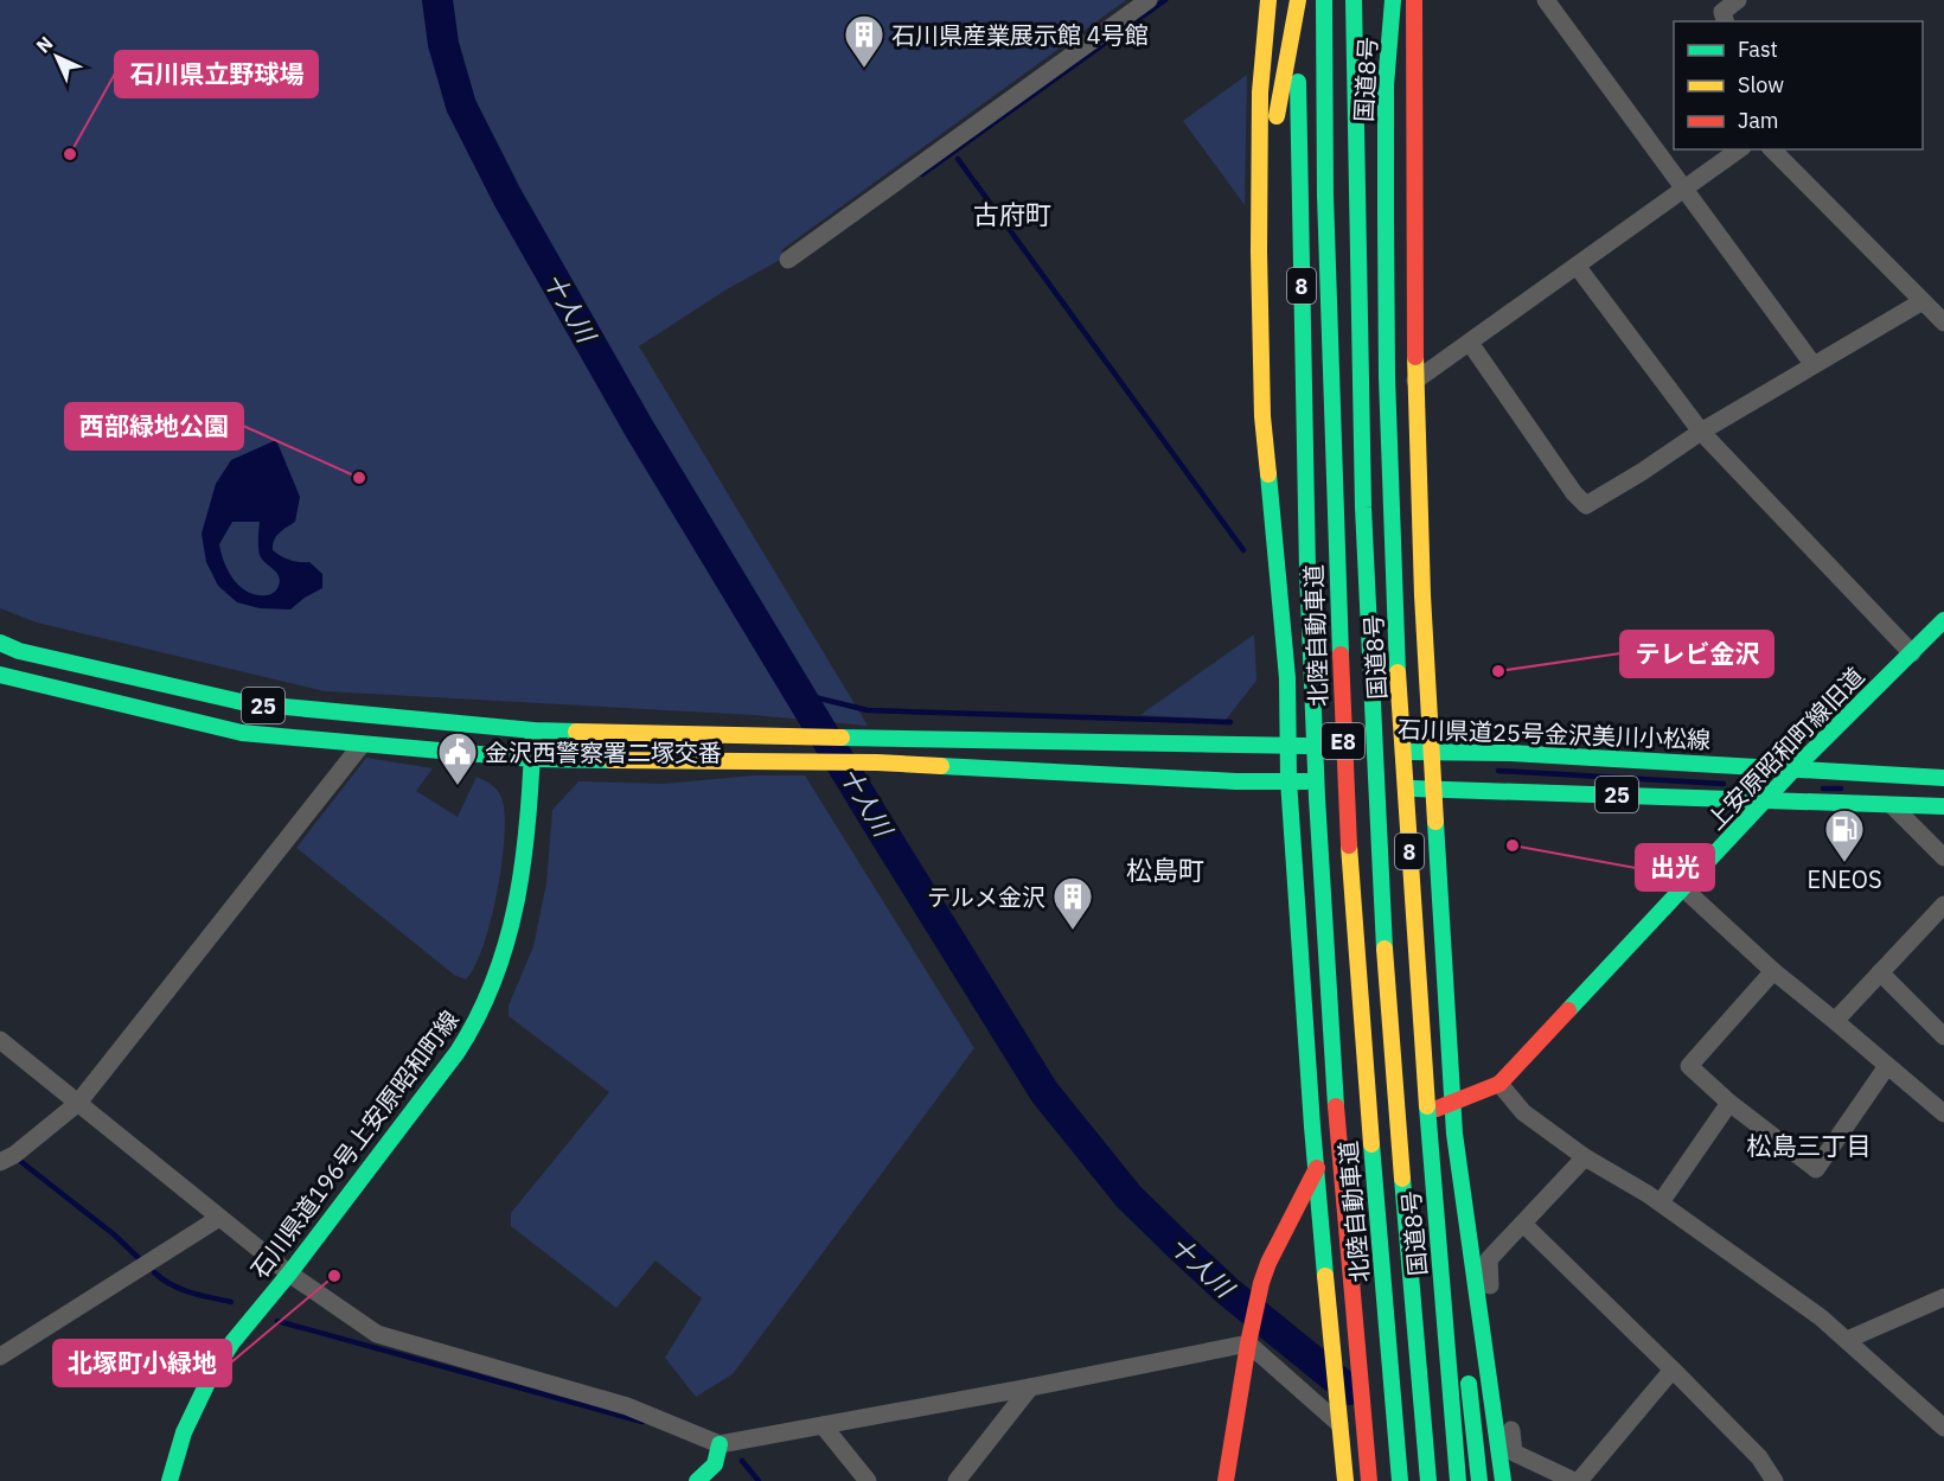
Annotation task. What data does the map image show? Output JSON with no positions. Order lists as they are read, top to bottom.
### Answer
{
  "streets": {
    "main road": [
      "国道8号",
      "8",
      "北陸自動車道",
      "25",
      "石川県道25号金沢美川小松線",
      "E8",
      "上安原昭和町線旧道",
      "石川県道196号上安原昭和町線"
    ]
  },
  "crossings": [
    ["8", "25"],
    ["8", "石川県道25号金沢美川小松線"],
    ["8", "上安原昭和町線旧道"],
    ["25", "石川県道25号金沢美川小松線"],
    ["25", "上安原昭和町線旧道"],
    ["25", "石川県道196号上安原昭和町線"],
    ["石川県道25号金沢美川小松線", "上安原昭和町線旧道"],
    ["石川県道25号金沢美川小松線", "石川県道196号上安原昭和町線"]
  ],
  "districts": ["古府町", "松島町", "松島三丁目"],
  "water": ["十人川"],
  "places": {
    "building": ["石川県産業展示館 4号館", "テルメ金沢"],
    "other": [
      "石川県立野球場",
      "西部緑地公園",
      "テレビ金沢",
      "出光",
      "北塚町小緑地"
    ],
    "public building": ["金沢西警察署二塚交番"],
    "fuel station": ["ENEOS"]
  },
  "legend": ["Fast", "Slow", "Jam"],
  "north": "top left"
}
